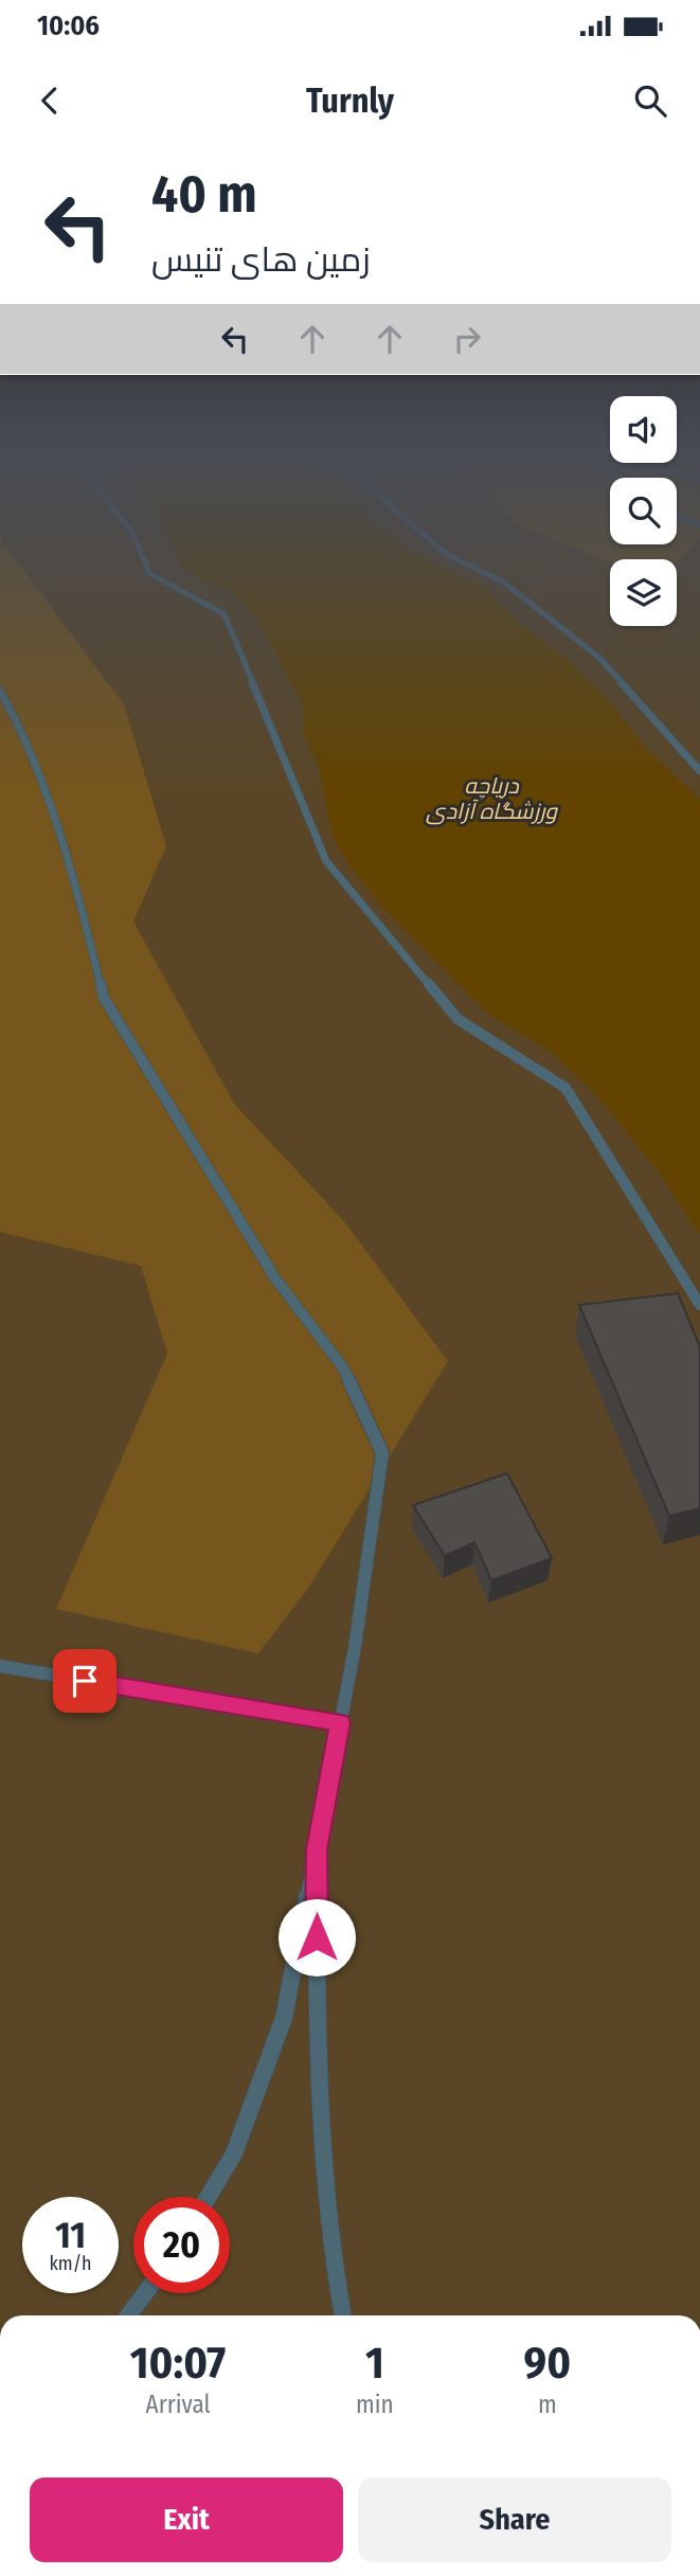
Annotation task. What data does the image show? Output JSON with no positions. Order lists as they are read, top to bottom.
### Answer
{
  "water": ["دریاچه ورزشگاه آزادی"],
  "page": {
    "status": "10:06",
    "header": "Turnly",
    "turn": ["40 m", "زمین های تنیس"],
    "speed": "11 km/h",
    "limit": "20",
    "eta": [
      "10:07",
      "Arrival",
      "1",
      "min",
      "90",
      "m"
    ],
    "buttons": ["Exit", "Share"]
  }
}
